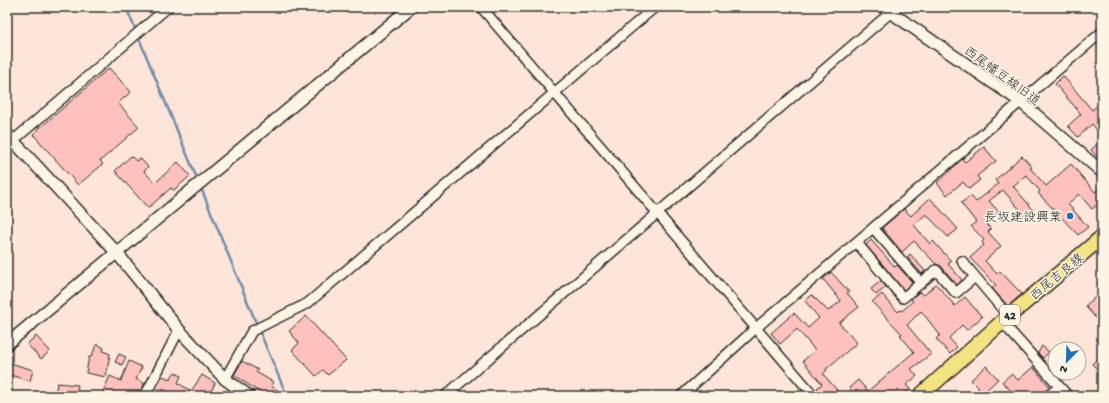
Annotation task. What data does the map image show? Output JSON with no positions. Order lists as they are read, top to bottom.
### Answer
{
  "streets": {
    "main road": ["西尾吉良線", "42"],
    "street": ["西尾幡豆線旧道"]
  },
  "places": ["長坂建設興業"],
  "north": "bottom left"
}
